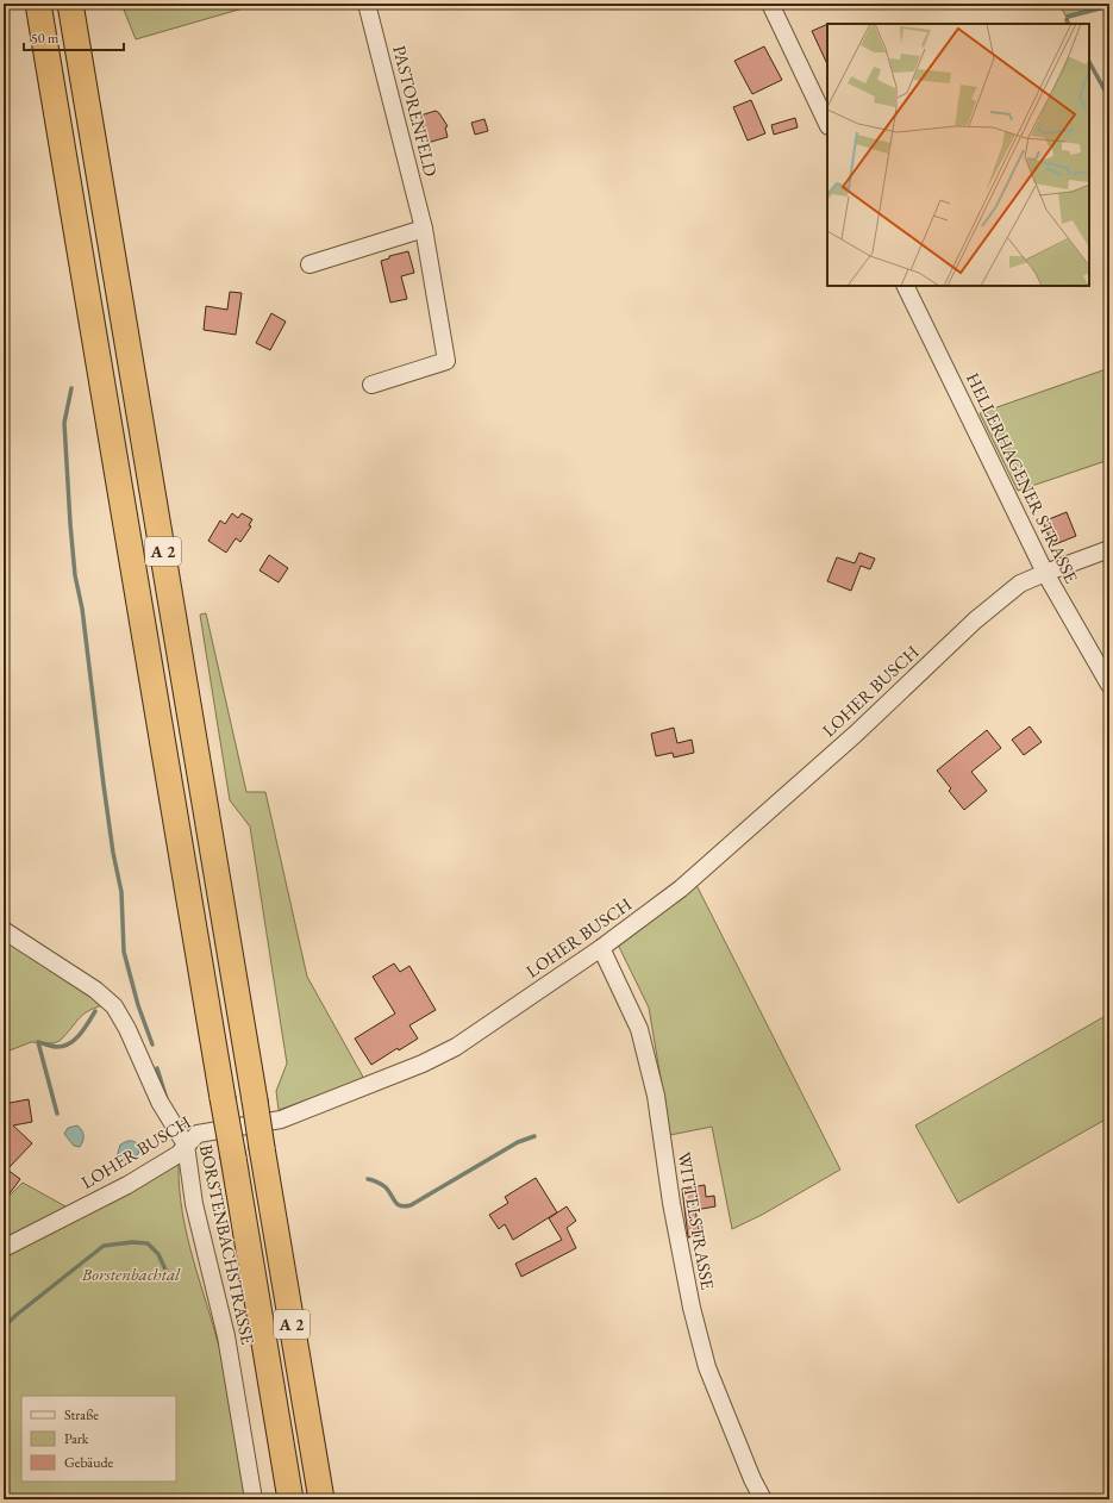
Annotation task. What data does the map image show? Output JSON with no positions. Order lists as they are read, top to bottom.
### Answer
{
  "streets": {
    "highway": ["A 2"],
    "street": [
      "PASTORENFELD",
      "HELLERHAGENER STRASSE",
      "LOHER BUSCH",
      "WITTELSTRASSE",
      "BORSTENBACHSTRASSE"
    ]
  },
  "crossings": [
    ["HELLERHAGENER STRASSE", "LOHER BUSCH"],
    ["LOHER BUSCH", "WITTELSTRASSE"],
    ["LOHER BUSCH", "BORSTENBACHSTRASSE"]
  ],
  "parks": ["Borstenbachtal"],
  "legend": ["Straße", "Park", "Gebäude"],
  "scale_bar": "50 m"
}
